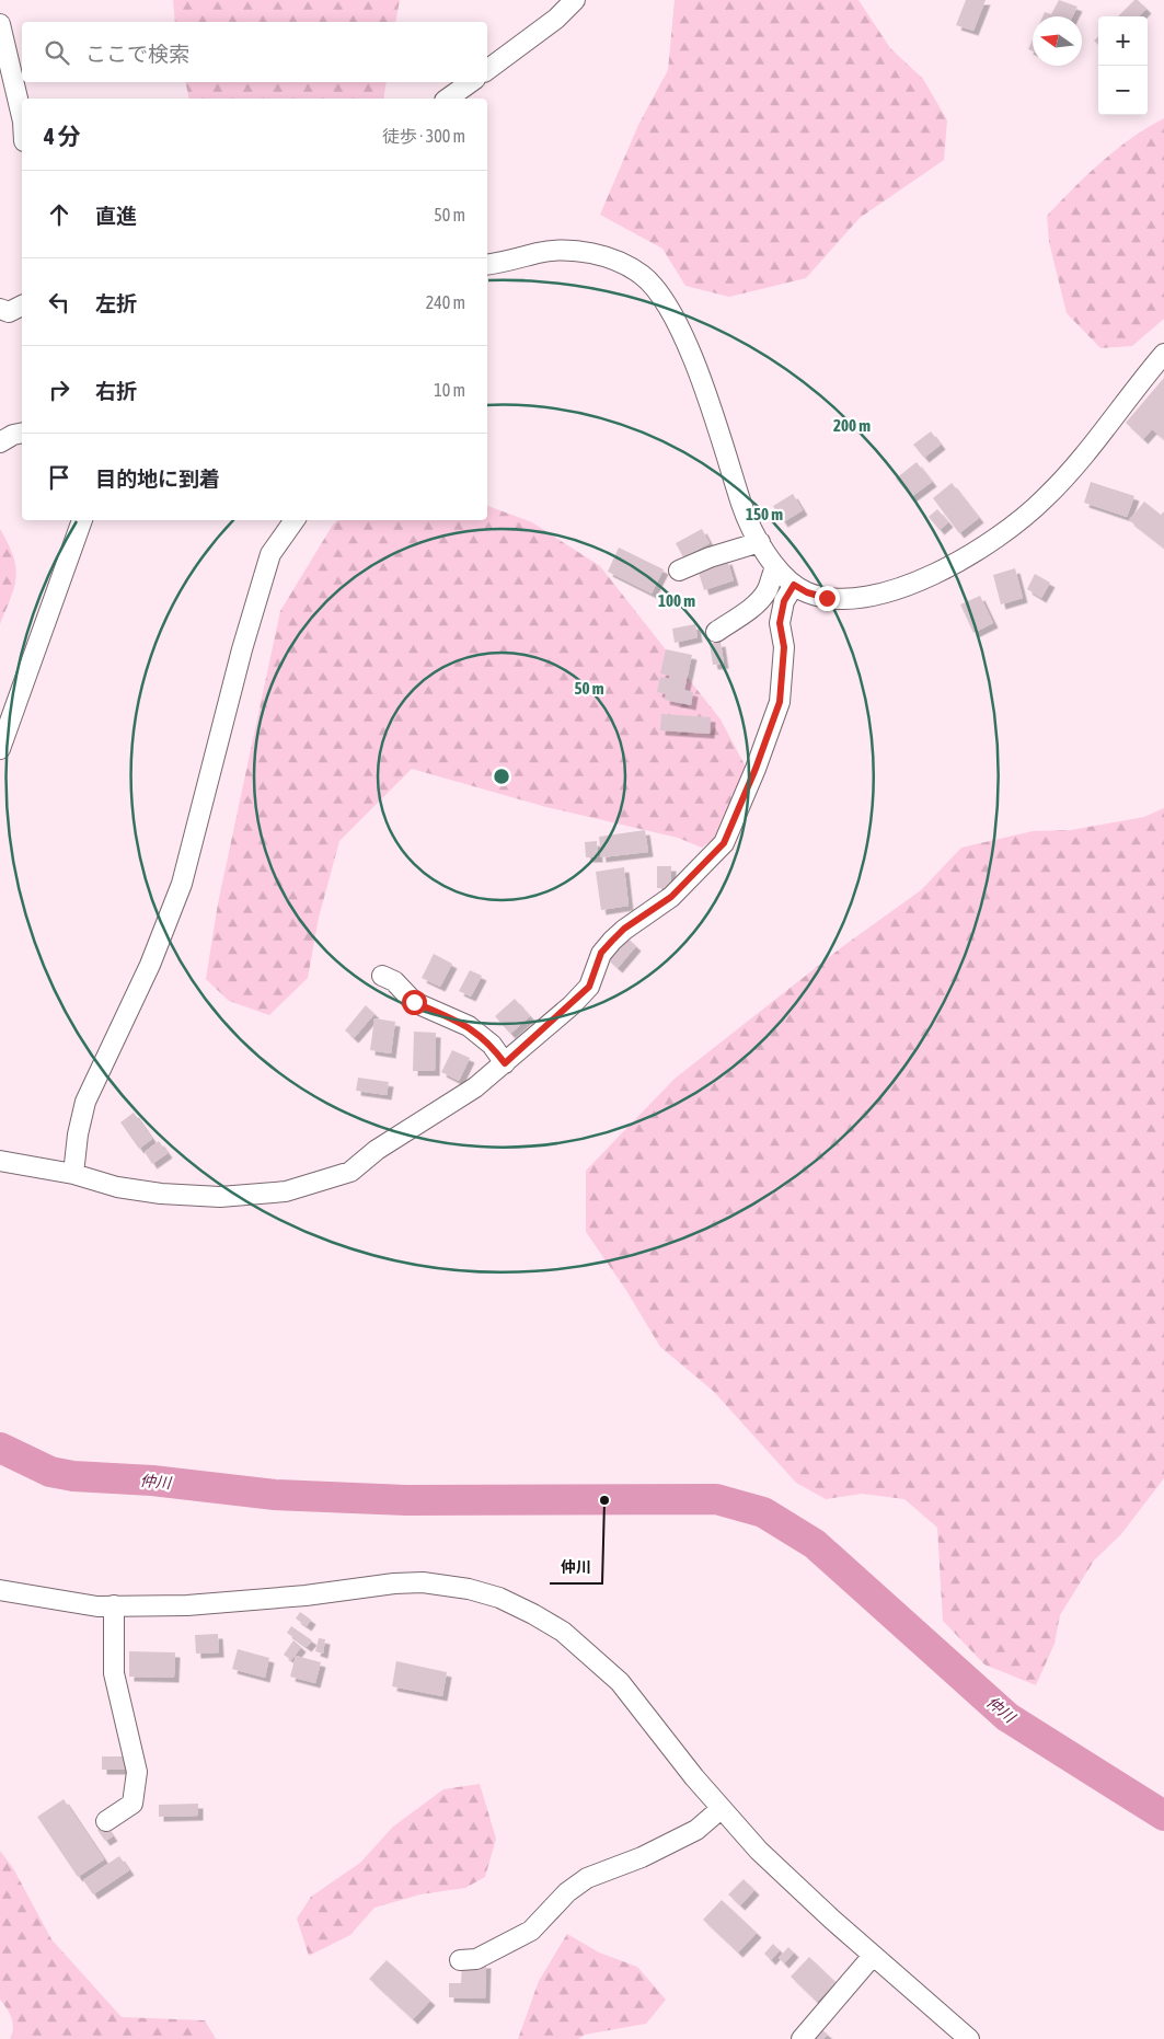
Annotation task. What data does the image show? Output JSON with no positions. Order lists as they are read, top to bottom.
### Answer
{
  "water": ["仲川"],
  "places": ["仲川"],
  "north": "left",
  "page": {
    "map_buttons": ["+", "−"],
    "search": "ここで検索",
    "heading": ["4 分", "徒歩 · 300 m"],
    "list": [
      ["直進", "50 m"],
      ["左折", "240 m"],
      ["右折", "10 m"],
      "目的地に到着"
    ]
  },
  "rings": [
    "200 m",
    "150 m",
    "100 m",
    "50 m"
  ]
}
